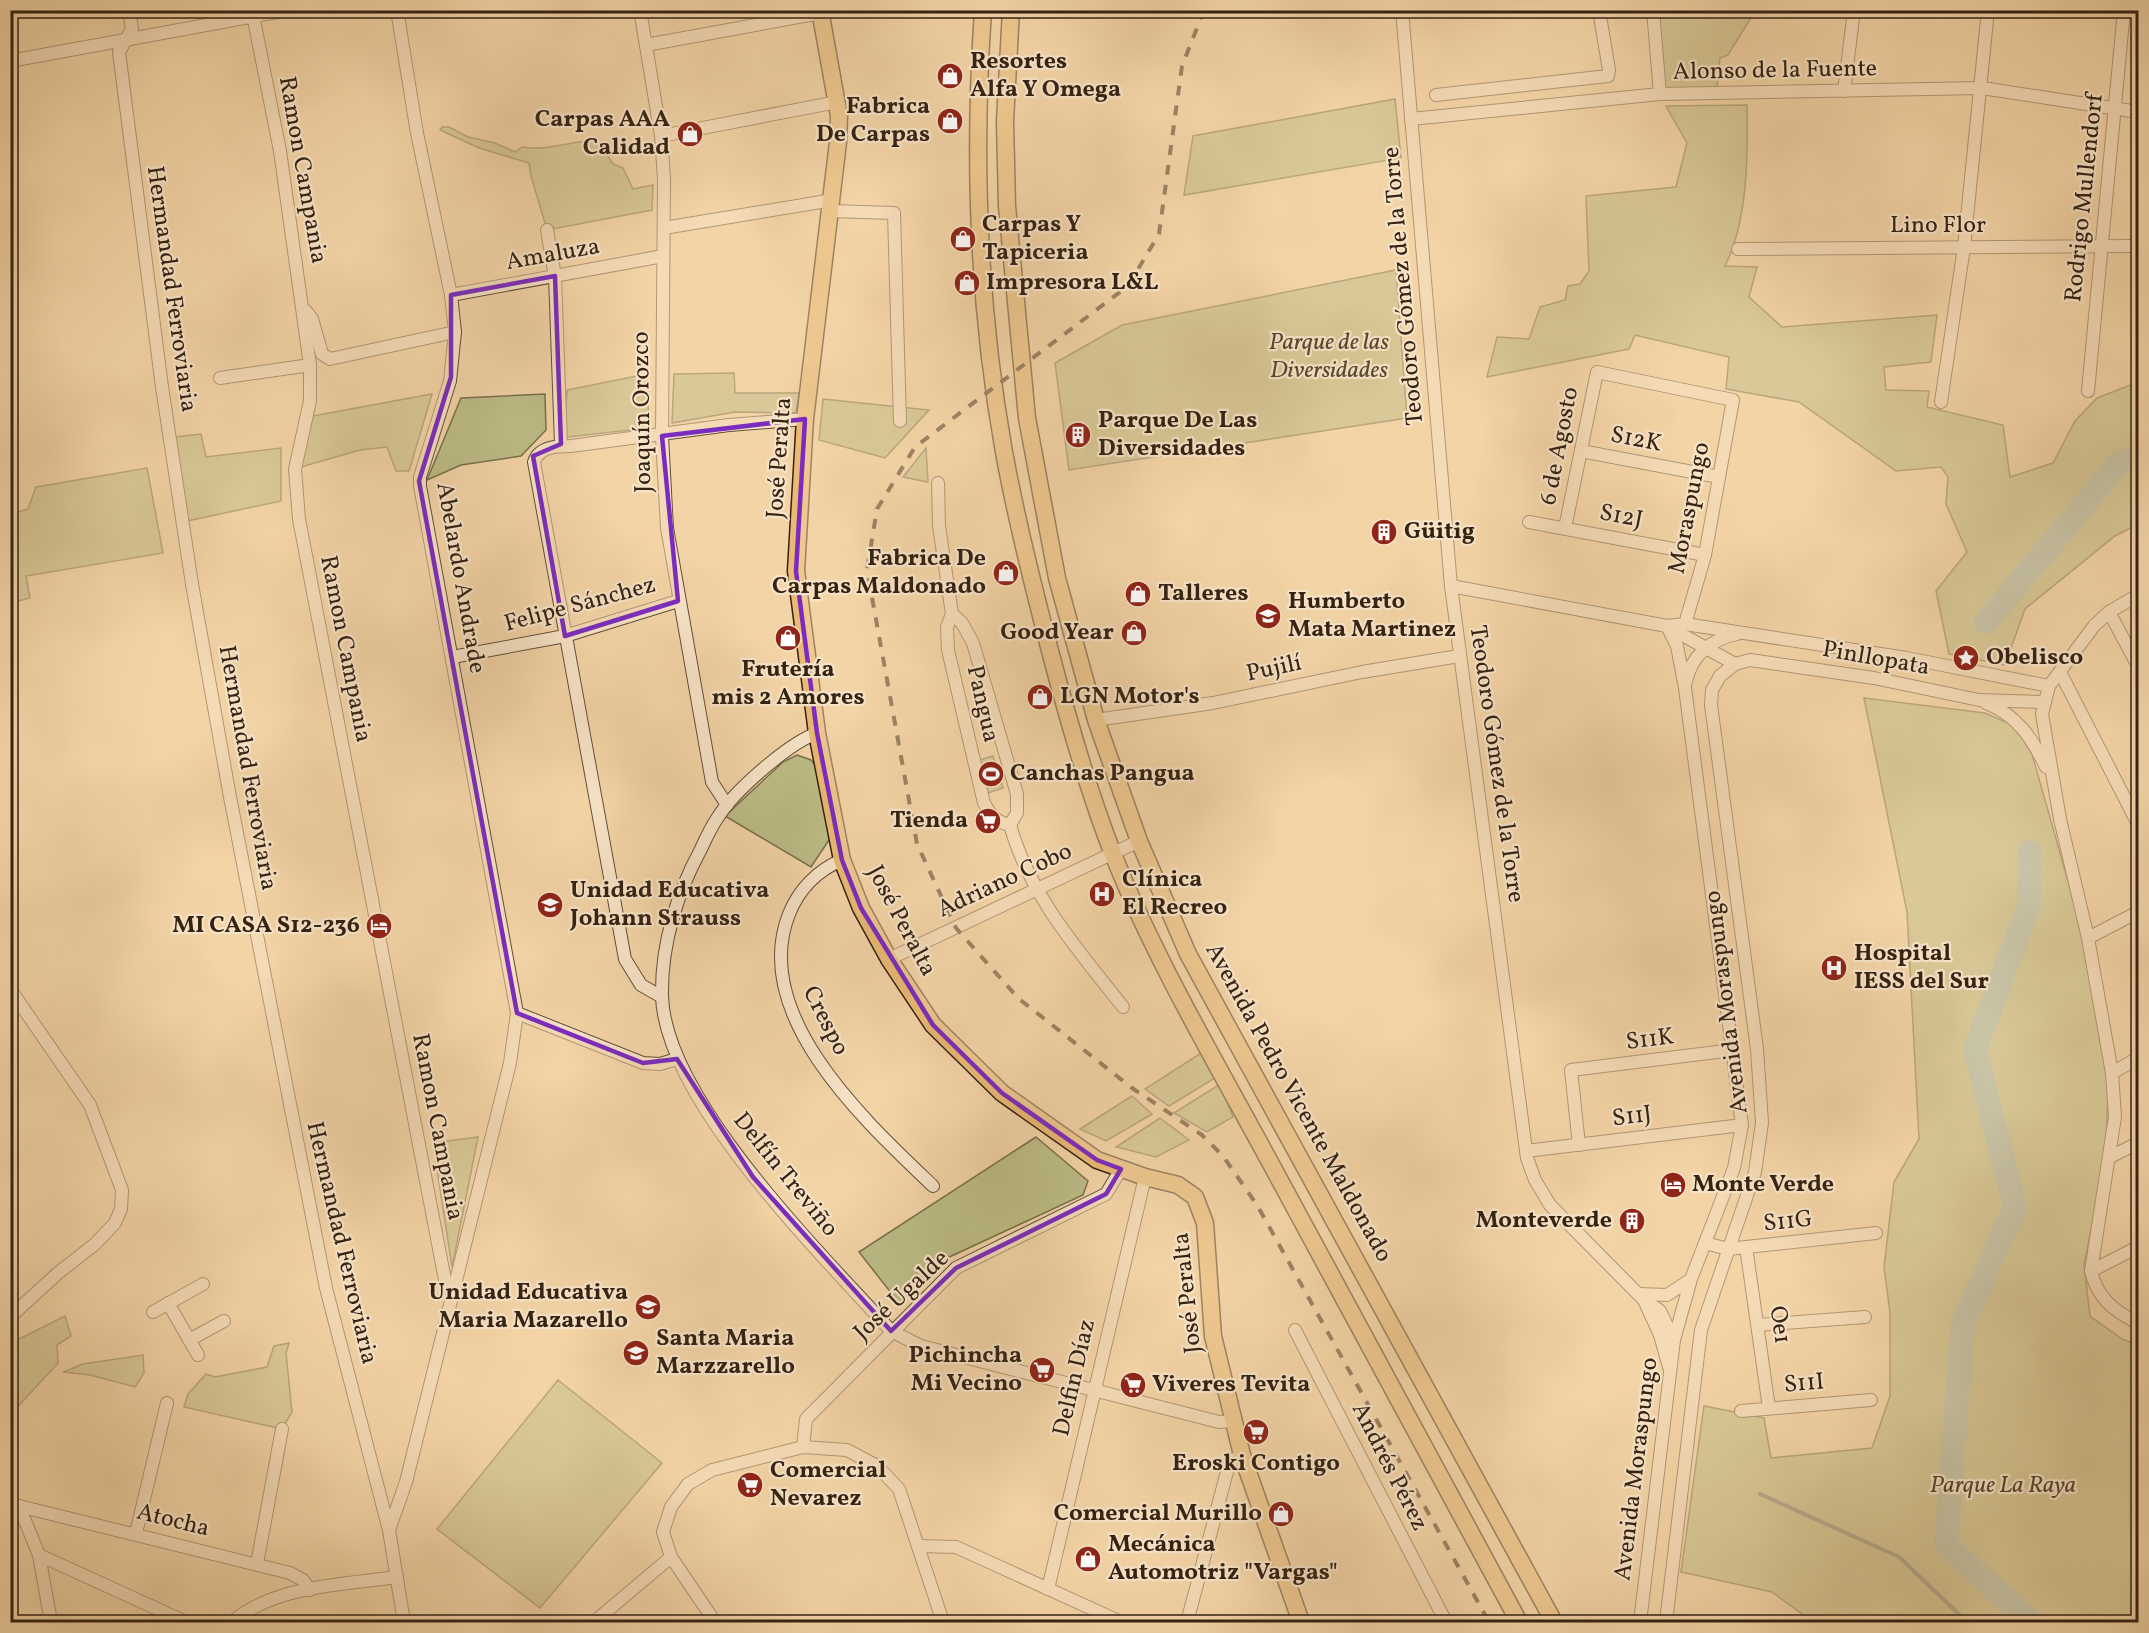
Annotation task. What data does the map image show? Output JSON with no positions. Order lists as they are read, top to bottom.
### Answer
{
  "streets": {
    "main road": ["José Peralta", "Avenida Pedro Vicente Maldonado"],
    "street": [
      "Alonso de la Fuente",
      "Ramon Campania",
      "Rodrigo Mullendorf",
      "Lino Flor",
      "Amaluza",
      "Teodoro Gómez de la Torre",
      "Hermandad Ferroviaria",
      "Joaquín Orozco",
      "S12K",
      "6 de Agosto",
      "Moraspungo",
      "S12J",
      "Abelardo Andrade",
      "Felipe Sánchez",
      "Pinllopata",
      "Pujilí",
      "Pangua",
      "Adriano Cobo",
      "Avenida Moraspungo",
      "Crespo",
      "S11K",
      "S11J",
      "Delfín Treviño",
      "S11G",
      "José Ugalde",
      "Oe1",
      "Delfin Díaz",
      "S11I",
      "Andrés Pérez",
      "Atocha"
    ]
  },
  "crossings": [
    ["Alonso de la Fuente", "Rodrigo Mullendorf"],
    ["Alonso de la Fuente", "Teodoro Gómez de la Torre"],
    ["Ramon Campania", "Hermandad Ferroviaria"],
    ["Rodrigo Mullendorf", "Lino Flor"],
    ["Amaluza", "Joaquín Orozco"],
    ["Amaluza", "Abelardo Andrade"],
    ["Teodoro Gómez de la Torre", "Pinllopata"],
    ["Teodoro Gómez de la Torre", "Pujilí"],
    ["Teodoro Gómez de la Torre", "Avenida Moraspungo"],
    ["Teodoro Gómez de la Torre", "S11J"],
    ["Hermandad Ferroviaria", "Abelardo Andrade"],
    ["Joaquín Orozco", "Felipe Sánchez"],
    ["Joaquín Orozco", "Delfín Treviño"],
    ["S12K", "6 de Agosto"],
    ["S12K", "Moraspungo"],
    ["6 de Agosto", "Moraspungo"],
    ["6 de Agosto", "S12J"],
    ["José Peralta", "Adriano Cobo"],
    ["José Peralta", "Crespo"],
    ["José Peralta", "Delfín Treviño"],
    ["José Peralta", "José Ugalde"],
    ["José Peralta", "Delfin Díaz"],
    ["Moraspungo", "S12J"],
    ["Moraspungo", "Pinllopata"],
    ["Pinllopata", "Avenida Moraspungo"],
    ["Pujilí", "Avenida Pedro Vicente Maldonado"],
    ["Adriano Cobo", "Avenida Pedro Vicente Maldonado"],
    ["Avenida Moraspungo", "S11K"],
    ["Avenida Moraspungo", "S11J"],
    ["Avenida Moraspungo", "S11G"],
    ["S11K", "S11J"],
    ["Delfín Treviño", "José Ugalde"],
    ["Delfín Treviño", "Delfin Díaz"],
    ["S11G", "Oe1"],
    ["Oe1", "S11I"]
  ],
  "parks": ["Parque de las Diversidades", "Parque La Raya"],
  "places": {
    "shop": [
      "Resortes Alfa Y Omega",
      "Fabrica De Carpas",
      "Carpas AAA Calidad",
      "Carpas Y Tapiceria",
      "Impresora L&L",
      "Fabrica De Carpas Maldonado",
      "Talleres",
      "Good Year",
      "Frutería mis 2 Amores",
      "LGN Motor's",
      "Comercial Murillo",
      "Mecánica Automotriz \"Vargas\""
    ],
    "building": ["Parque De Las Diversidades", "Güitig", "Monteverde"],
    "school or university": [
      "Humberto Mata Martinez",
      "Unidad Educativa Johann Strauss",
      "Unidad Educativa Maria Mazarello",
      "Santa Maria Marzzarello"
    ],
    "place": ["Obelisco"],
    "sports": ["Canchas Pangua"],
    "supermarket": [
      "Tienda",
      "Pichincha Mi Vecino",
      "Viveres Tevita",
      "Eroski Contigo",
      "Comercial Nevarez"
    ],
    "hospital": ["Clínica El Recreo", "Hospital IESS del Sur"],
    "hotel": ["MI CASA S12-236", "Monte Verde"]
  }
}
